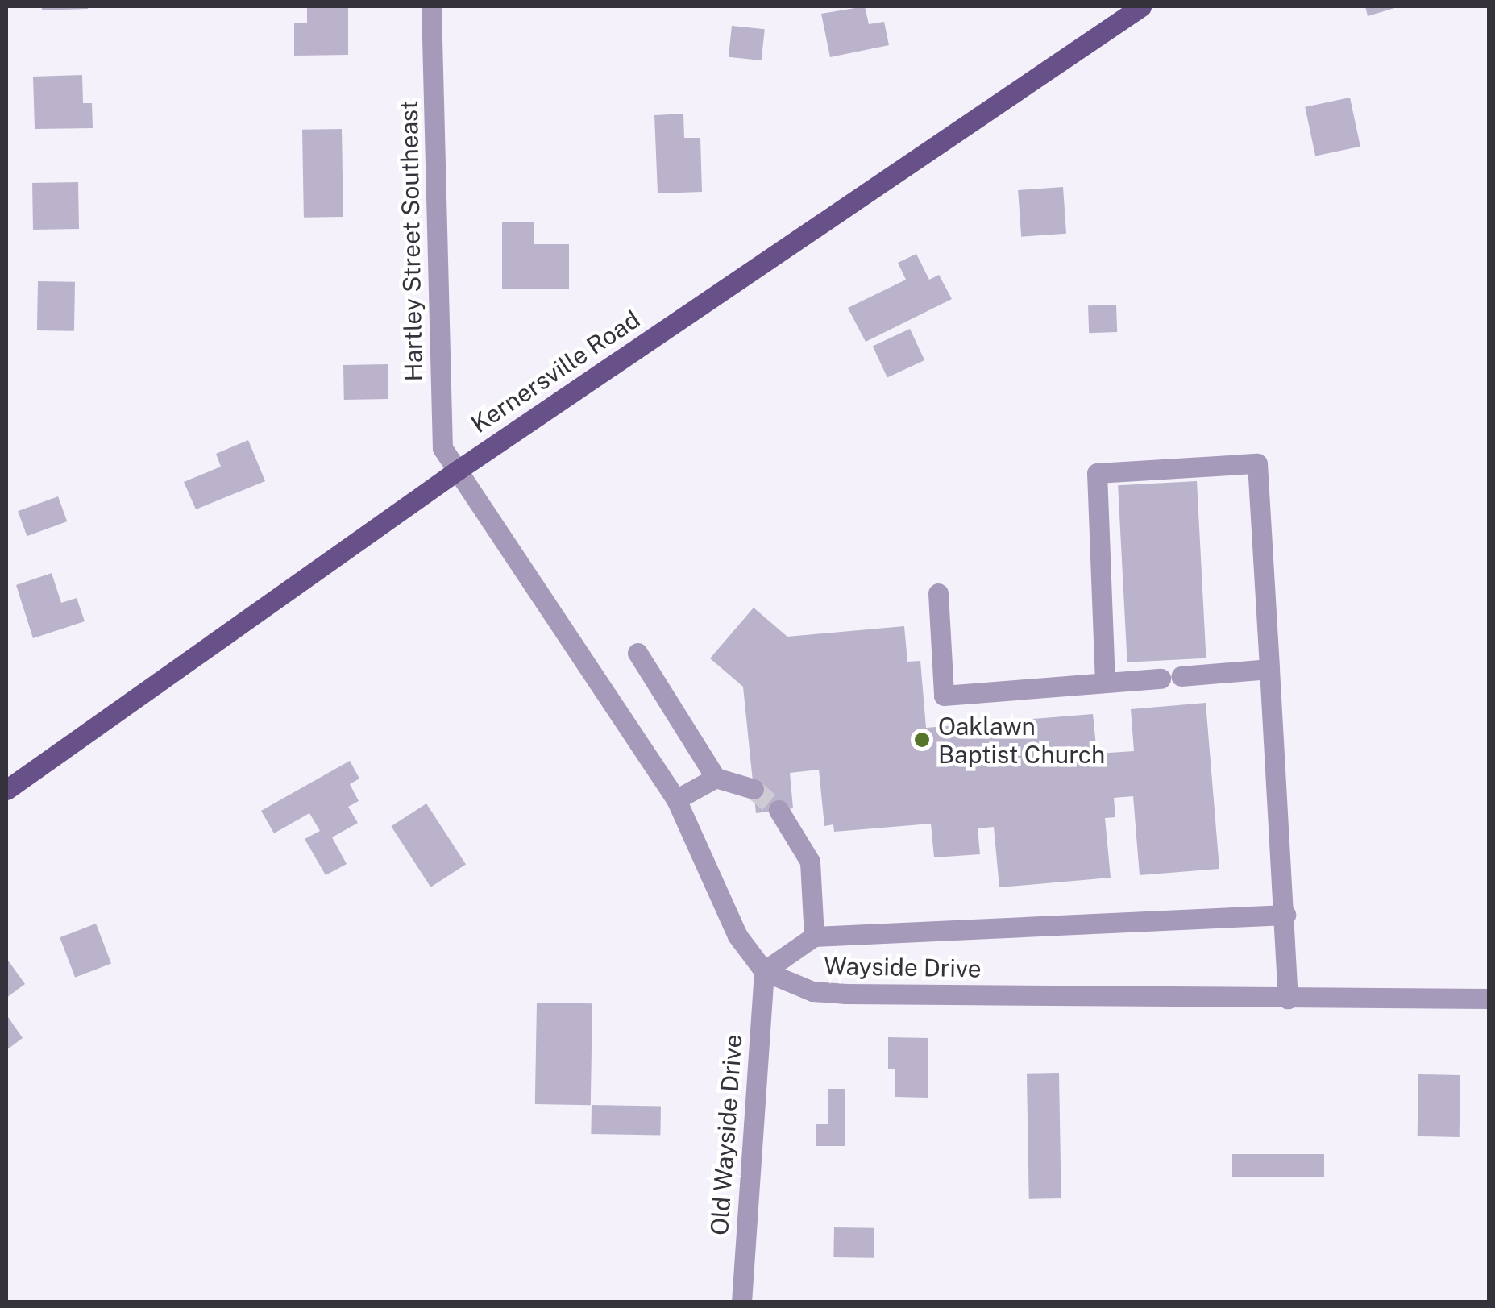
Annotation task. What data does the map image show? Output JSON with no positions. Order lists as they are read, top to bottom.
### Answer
{
  "streets": {
    "main road": ["Kernersville Road"],
    "street": ["Hartley Street Southeast", "Wayside Drive", "Old Wayside Drive"]
  },
  "crossings": [
    ["Hartley Street Southeast", "Kernersville Road"],
    ["Wayside Drive", "Old Wayside Drive"]
  ],
  "places": ["Oaklawn Baptist Church"]
}
